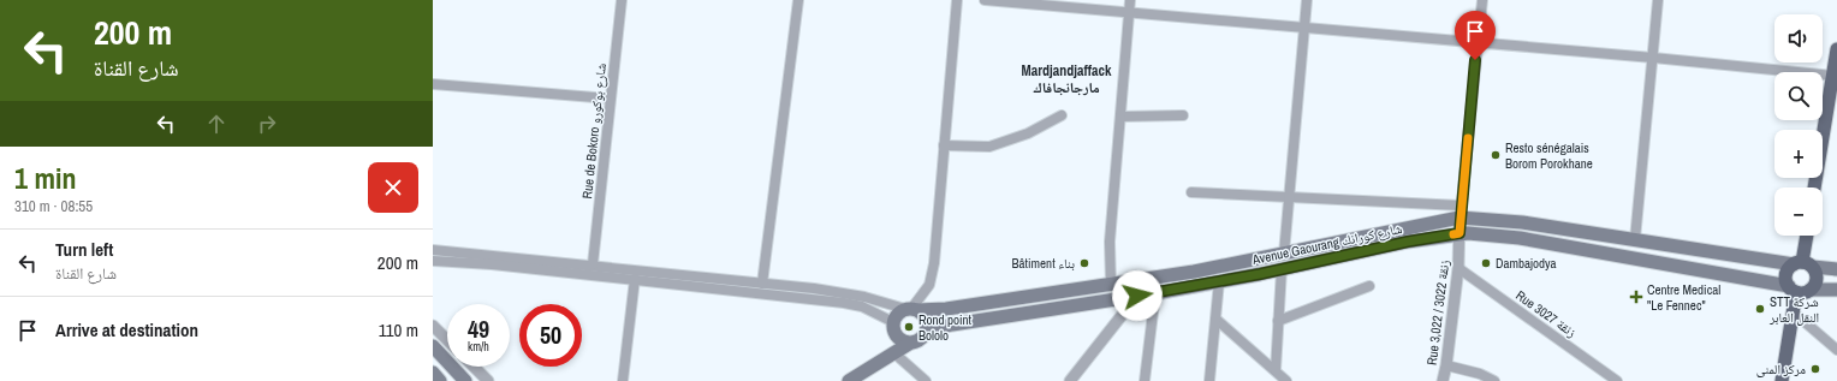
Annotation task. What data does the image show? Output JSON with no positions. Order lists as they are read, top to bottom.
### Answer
{
  "streets": {
    "main road": ["Avenue Gaourang شارع كورانك"],
    "street": ["Rue de Bokoro شارع بوكورو", "Rue 3,022 / زنقة 3022", "Rue 3027 زنقة"]
  },
  "crossings": [
    ["Avenue Gaourang شارع كورانك", "Rue 3,022 / زنقة 3022"],
    ["Rue 3,022 / زنقة 3022", "Rue 3027 زنقة"]
  ],
  "districts": ["Mardjandjaffack مارجانجافاك"],
  "places": {
    "other": [
      "Resto sénégalais Borom Porokhane",
      "Bâtiment بناء",
      "Dambajodya",
      "STT شركة النقل العابر",
      "Rond point Bololo",
      "مركز المنى"
    ],
    "health": ["Centre Medical \"Le Fennec\""]
  },
  "page": {
    "turn": ["200 m", "شارع القناة"],
    "map_buttons": ["+", "−"],
    "heading": ["1 min", "310 m · 08:55"],
    "list": [
      {
        "name": "Turn left",
        "note": "شارع القناة",
        "value": "200 m"
      },
      {
        "name": "Arrive at destination",
        "value": "110 m"
      }
    ],
    "speed": "49 km/h",
    "limit": "50"
  }
}
